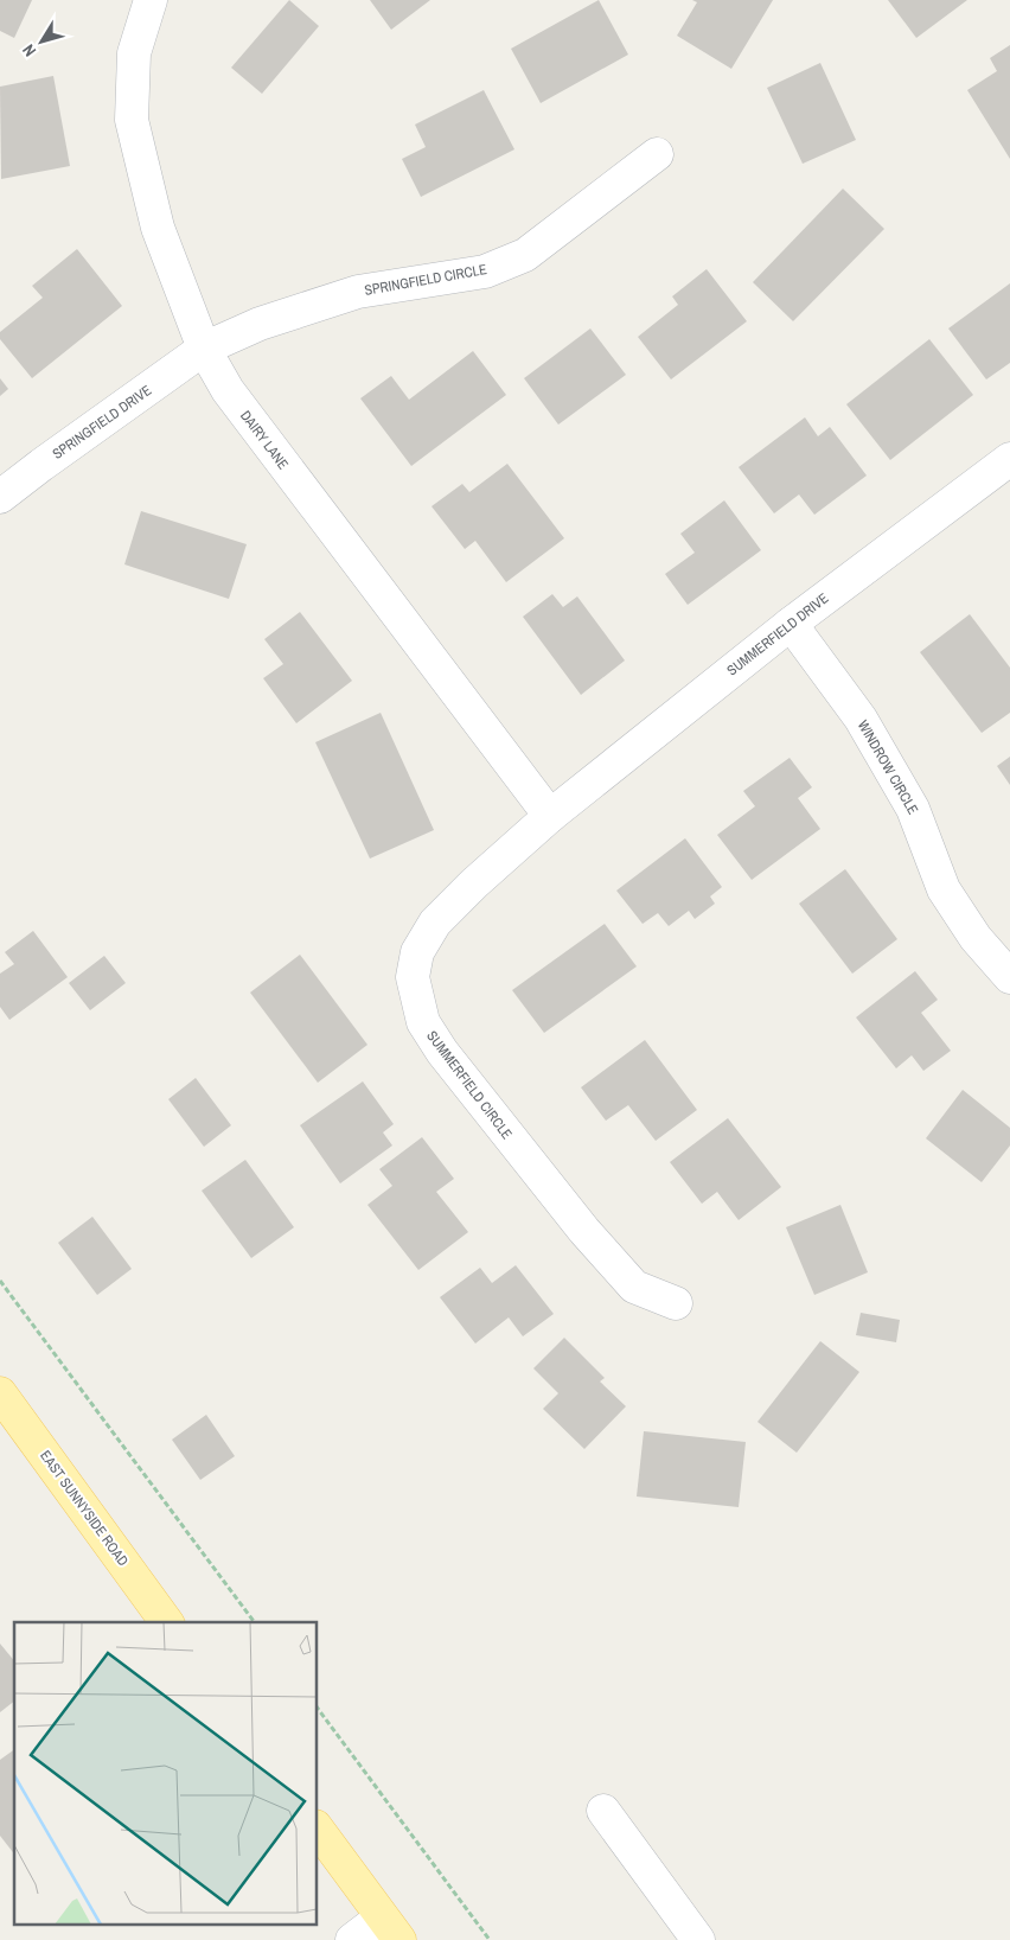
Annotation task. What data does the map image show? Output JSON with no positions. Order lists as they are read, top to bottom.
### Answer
{
  "streets": {
    "main road": ["EAST SUNNYSIDE ROAD"],
    "street": [
      "SPRINGFIELD CIRCLE",
      "SPRINGFIELD DRIVE",
      "DAIRY LANE",
      "SUMMERFIELD DRIVE",
      "WINDROW CIRCLE",
      "SUMMERFIELD CIRCLE"
    ]
  },
  "crossings": [
    ["SPRINGFIELD CIRCLE", "SPRINGFIELD DRIVE"],
    ["SPRINGFIELD CIRCLE", "DAIRY LANE"],
    ["SPRINGFIELD DRIVE", "DAIRY LANE"],
    ["DAIRY LANE", "SUMMERFIELD DRIVE"],
    ["DAIRY LANE", "SUMMERFIELD CIRCLE"],
    ["SUMMERFIELD DRIVE", "WINDROW CIRCLE"],
    ["SUMMERFIELD DRIVE", "SUMMERFIELD CIRCLE"]
  ],
  "north": "bottom left"
}
